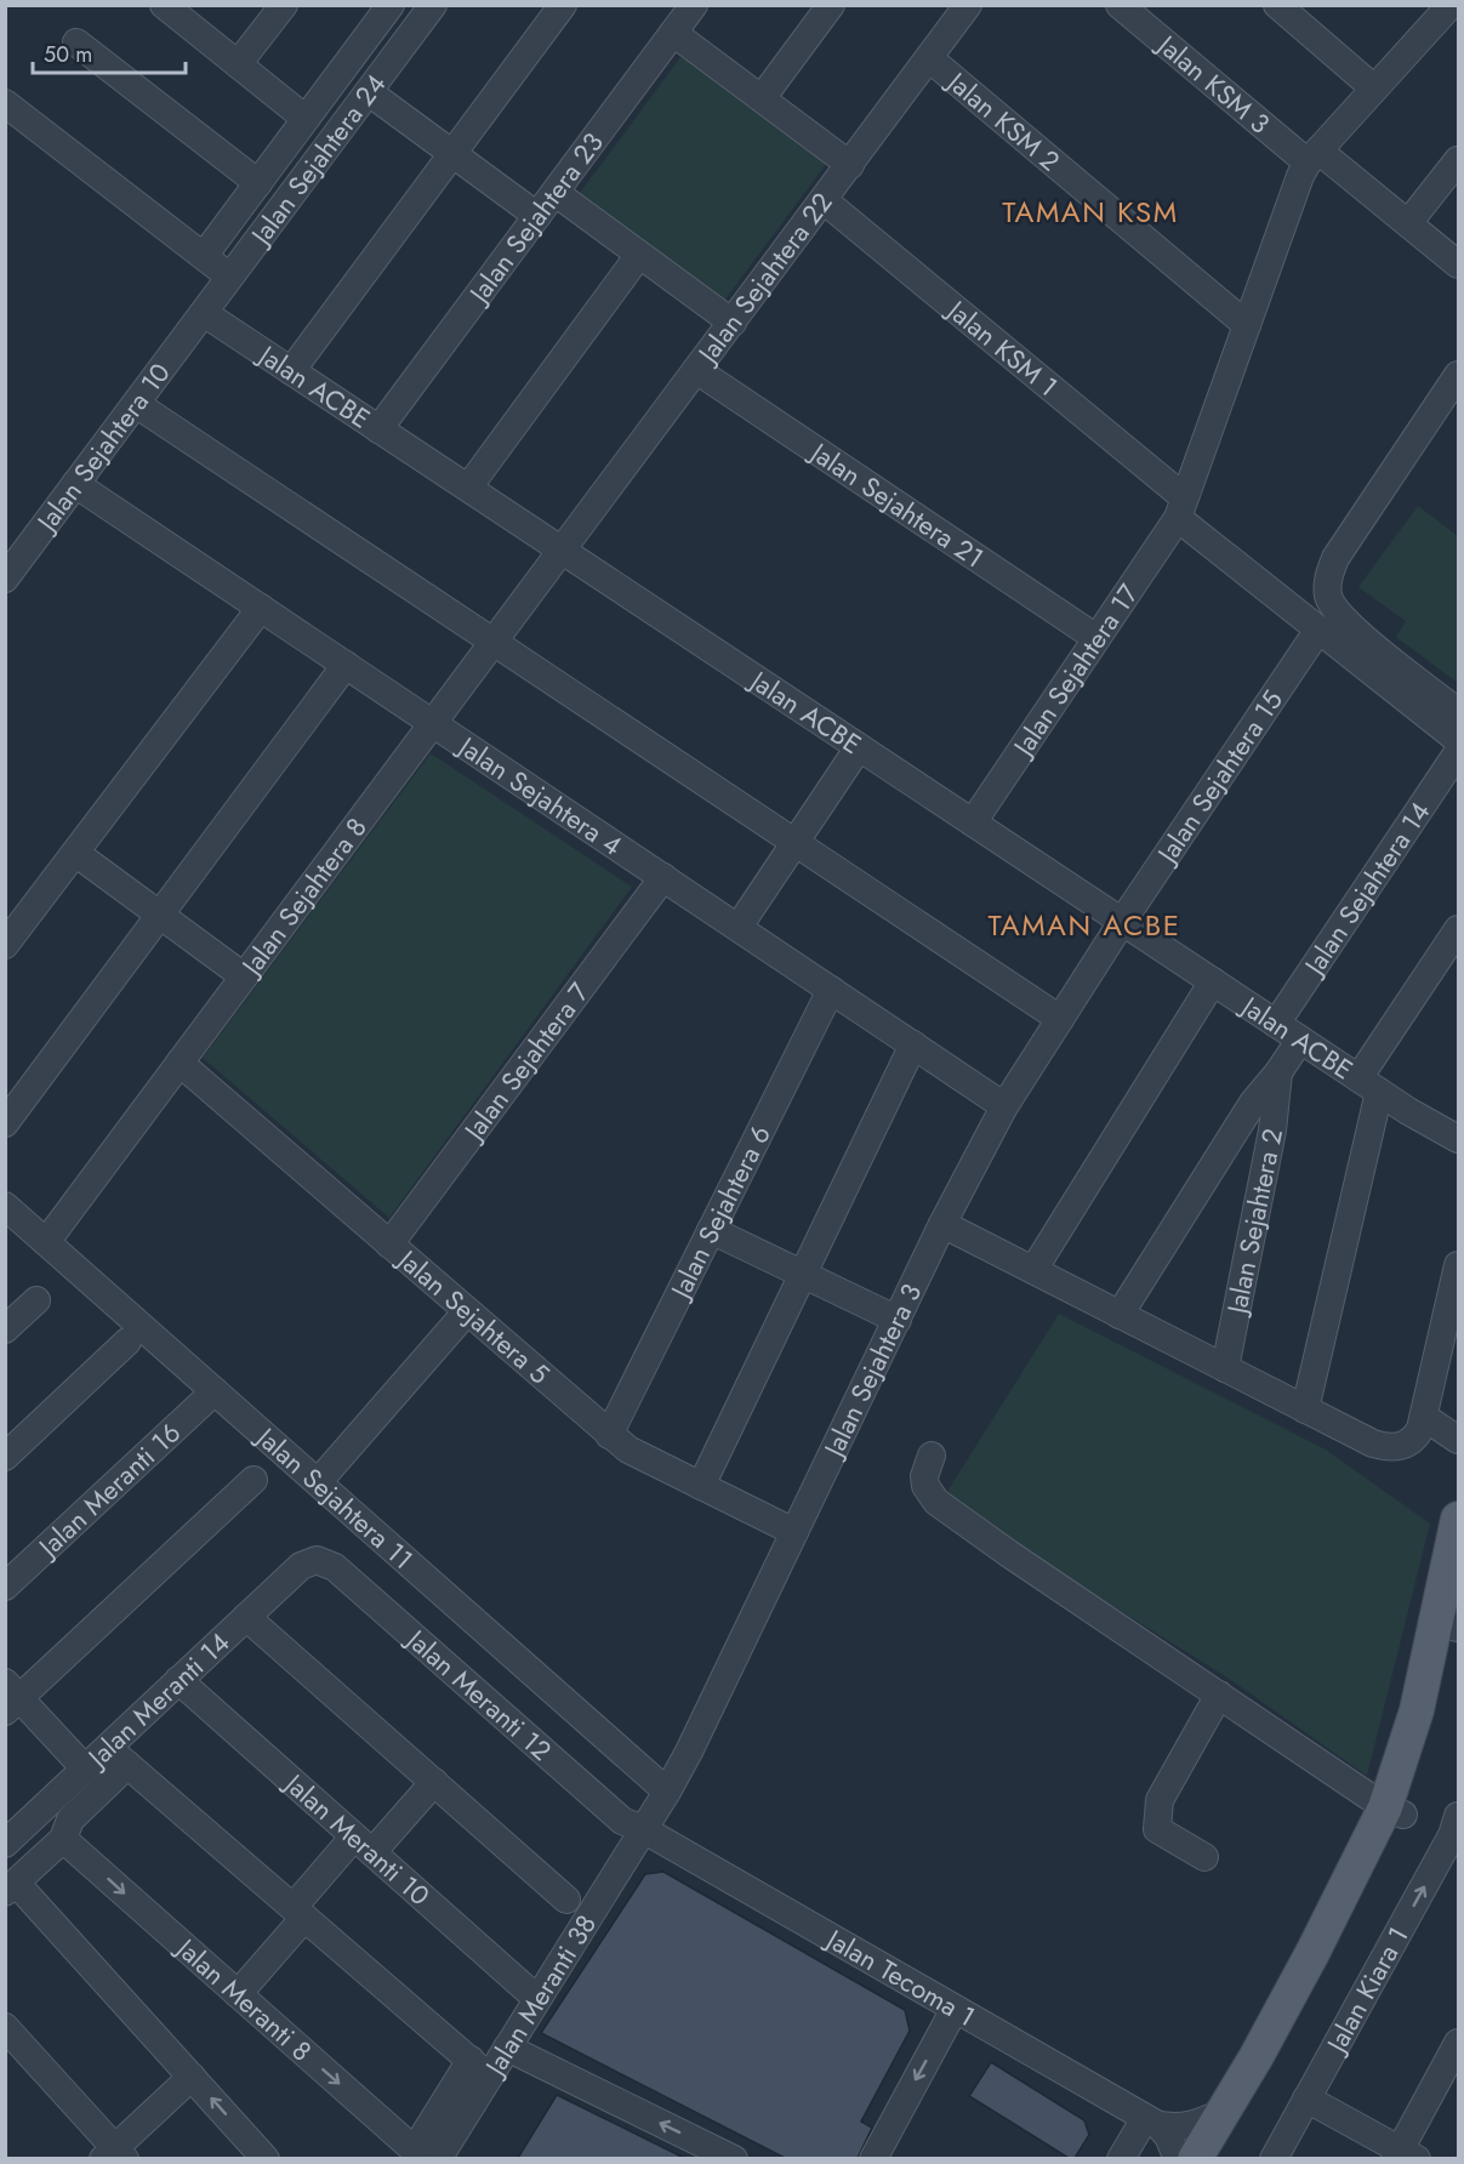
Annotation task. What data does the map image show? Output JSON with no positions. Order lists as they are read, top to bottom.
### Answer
{
  "streets": {
    "street": [
      "Jalan KSM 3",
      "Jalan KSM 2",
      "Jalan Sejahtera 24",
      "Jalan Sejahtera 23",
      "Jalan Sejahtera 22",
      "Jalan KSM 1",
      "Jalan ACBE",
      "Jalan Sejahtera 10",
      "Jalan Sejahtera 21",
      "Jalan Sejahtera 17",
      "Jalan Sejahtera 15",
      "Jalan Sejahtera 4",
      "Jalan Sejahtera 14",
      "Jalan Sejahtera 8",
      "Jalan Sejahtera 7",
      "Jalan Sejahtera 6",
      "Jalan Sejahtera 2",
      "Jalan Sejahtera 5",
      "Jalan Sejahtera 3",
      "Jalan Meranti 16",
      "Jalan Sejahtera 11",
      "Jalan Meranti 12",
      "Jalan Meranti 14",
      "Jalan Meranti 10",
      "Jalan Tecoma 1",
      "Jalan Kiara 1",
      "Jalan Meranti 38",
      "Jalan Meranti 8"
    ]
  },
  "crossings": [
    ["Jalan KSM 3", "Jalan Sejahtera 17"],
    ["Jalan KSM 2", "Jalan Sejahtera 22"],
    ["Jalan KSM 2", "Jalan Sejahtera 17"],
    ["Jalan Sejahtera 24", "Jalan ACBE"],
    ["Jalan Sejahtera 24", "Jalan Sejahtera 10"],
    ["Jalan Sejahtera 23", "Jalan ACBE"],
    ["Jalan Sejahtera 22", "Jalan KSM 1"],
    ["Jalan Sejahtera 22", "Jalan ACBE"],
    ["Jalan Sejahtera 22", "Jalan Sejahtera 21"],
    ["Jalan Sejahtera 22", "Jalan Sejahtera 8"],
    ["Jalan KSM 1", "Jalan Sejahtera 17"],
    ["Jalan KSM 1", "Jalan Sejahtera 15"],
    ["Jalan ACBE", "Jalan Sejahtera 10"],
    ["Jalan ACBE", "Jalan Sejahtera 17"],
    ["Jalan ACBE", "Jalan Sejahtera 15"],
    ["Jalan ACBE", "Jalan Sejahtera 14"],
    ["Jalan ACBE", "Jalan Sejahtera 8"],
    ["Jalan ACBE", "Jalan Sejahtera 2"],
    ["Jalan ACBE", "Jalan Sejahtera 3"],
    ["Jalan Sejahtera 10", "Jalan Sejahtera 4"],
    ["Jalan Sejahtera 21", "Jalan Sejahtera 17"],
    ["Jalan Sejahtera 15", "Jalan Sejahtera 3"],
    ["Jalan Sejahtera 4", "Jalan Sejahtera 8"],
    ["Jalan Sejahtera 4", "Jalan Sejahtera 7"],
    ["Jalan Sejahtera 4", "Jalan Sejahtera 6"],
    ["Jalan Sejahtera 4", "Jalan Sejahtera 3"],
    ["Jalan Sejahtera 8", "Jalan Sejahtera 5"],
    ["Jalan Sejahtera 8", "Jalan Sejahtera 11"],
    ["Jalan Sejahtera 7", "Jalan Sejahtera 5"],
    ["Jalan Sejahtera 6", "Jalan Sejahtera 5"],
    ["Jalan Sejahtera 5", "Jalan Sejahtera 3"],
    ["Jalan Sejahtera 3", "Jalan Sejahtera 11"],
    ["Jalan Sejahtera 3", "Jalan Meranti 12"],
    ["Jalan Sejahtera 3", "Jalan Tecoma 1"],
    ["Jalan Sejahtera 3", "Jalan Meranti 38"],
    ["Jalan Meranti 16", "Jalan Sejahtera 11"],
    ["Jalan Meranti 12", "Jalan Meranti 14"],
    ["Jalan Meranti 12", "Jalan Tecoma 1"],
    ["Jalan Meranti 12", "Jalan Meranti 38"],
    ["Jalan Meranti 14", "Jalan Meranti 10"],
    ["Jalan Meranti 10", "Jalan Meranti 38"],
    ["Jalan Tecoma 1", "Jalan Meranti 38"],
    ["Jalan Meranti 38", "Jalan Meranti 8"]
  ],
  "districts": ["TAMAN KSM", "TAMAN ACBE"],
  "scale_bar": "50 m"
}
